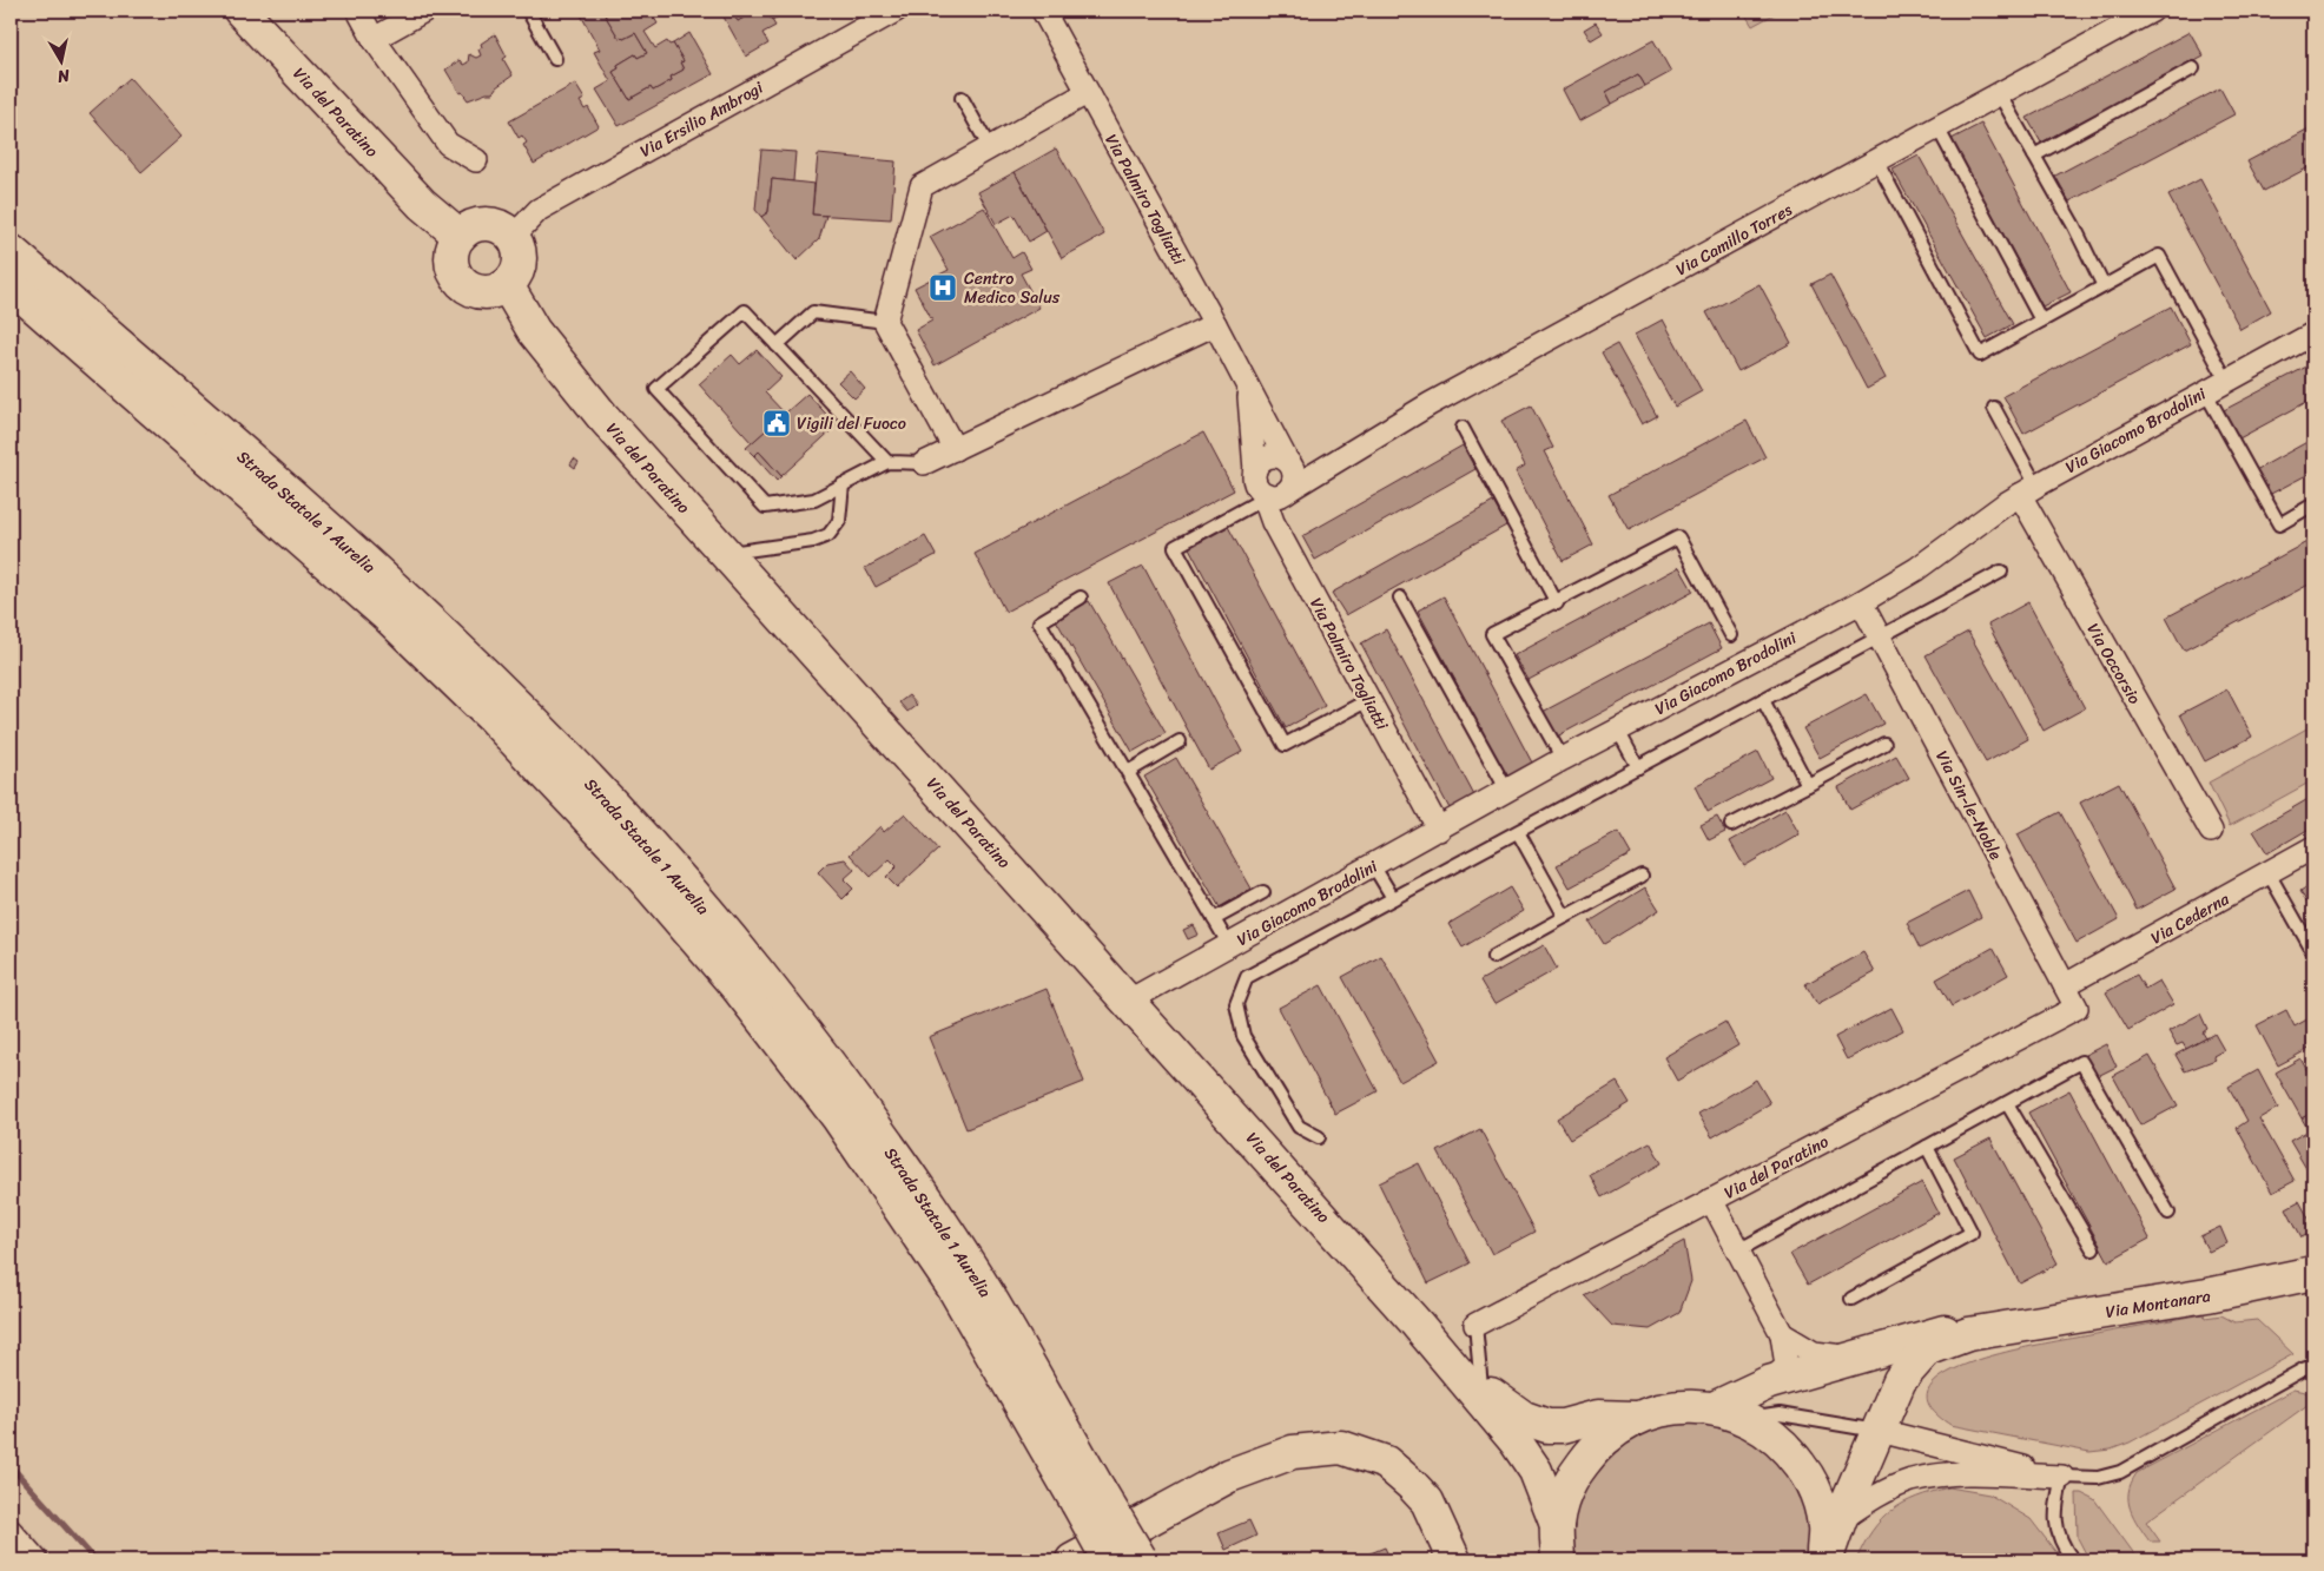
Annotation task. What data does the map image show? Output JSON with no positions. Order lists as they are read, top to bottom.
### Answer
{
  "streets": {
    "main road": ["Via del Paratino", "Strada Statale 1 Aurelia", "Via Montanara"],
    "street": [
      "Via Ersilio Ambrogi",
      "Via Palmiro Togliatti",
      "Via Camillo Torres",
      "Via Giacomo Brodolini",
      "Via Occorsio",
      "Via Sin-le-Noble",
      "Via Cederna"
    ]
  },
  "crossings": [
    ["Via del Paratino", "Via Ersilio Ambrogi"],
    ["Via del Paratino", "Via Giacomo Brodolini"],
    ["Via del Paratino", "Via Sin-le-Noble"],
    ["Via Palmiro Togliatti", "Via Camillo Torres"],
    ["Via Palmiro Togliatti", "Via Giacomo Brodolini"],
    ["Via Giacomo Brodolini", "Via Occorsio"],
    ["Via Giacomo Brodolini", "Via Sin-le-Noble"],
    ["Via Sin-le-Noble", "Via Cederna"]
  ],
  "places": {
    "hospital": ["Centro Medico Salus"],
    "public building": ["Vigili del Fuoco"]
  },
  "north": "bottom"
}
